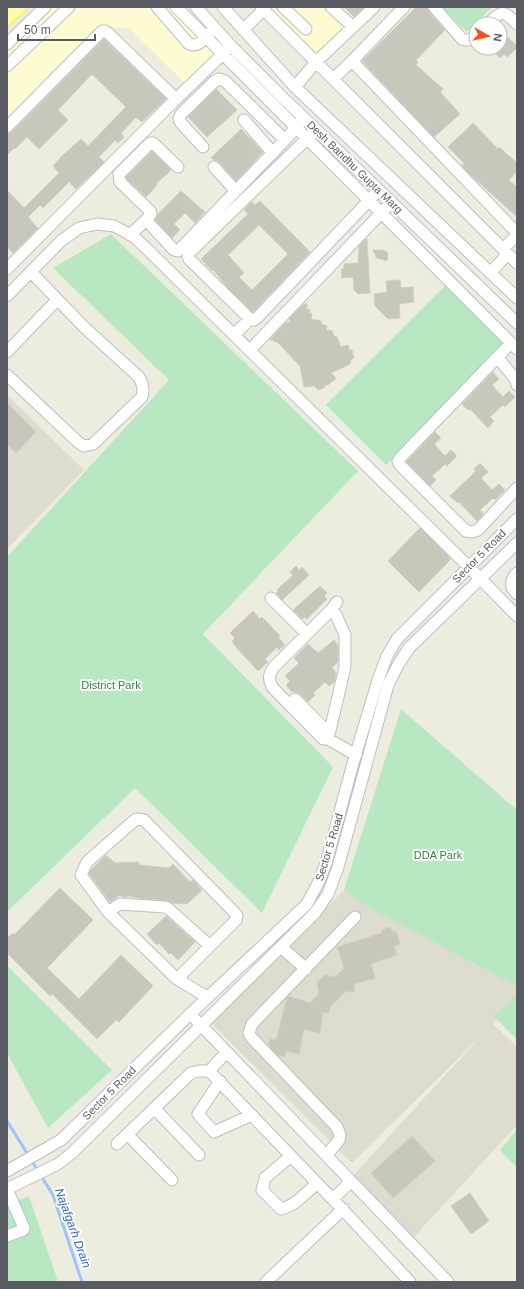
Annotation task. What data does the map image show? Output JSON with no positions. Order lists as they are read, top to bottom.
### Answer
{
  "streets": {
    "street": ["Desh Bandhu Gupta Marg", "Sector 5 Road"]
  },
  "water": ["Najafgarh Drain"],
  "parks": ["District Park", "DDA Park"],
  "scale_bar": "50 m",
  "north": "right"
}
